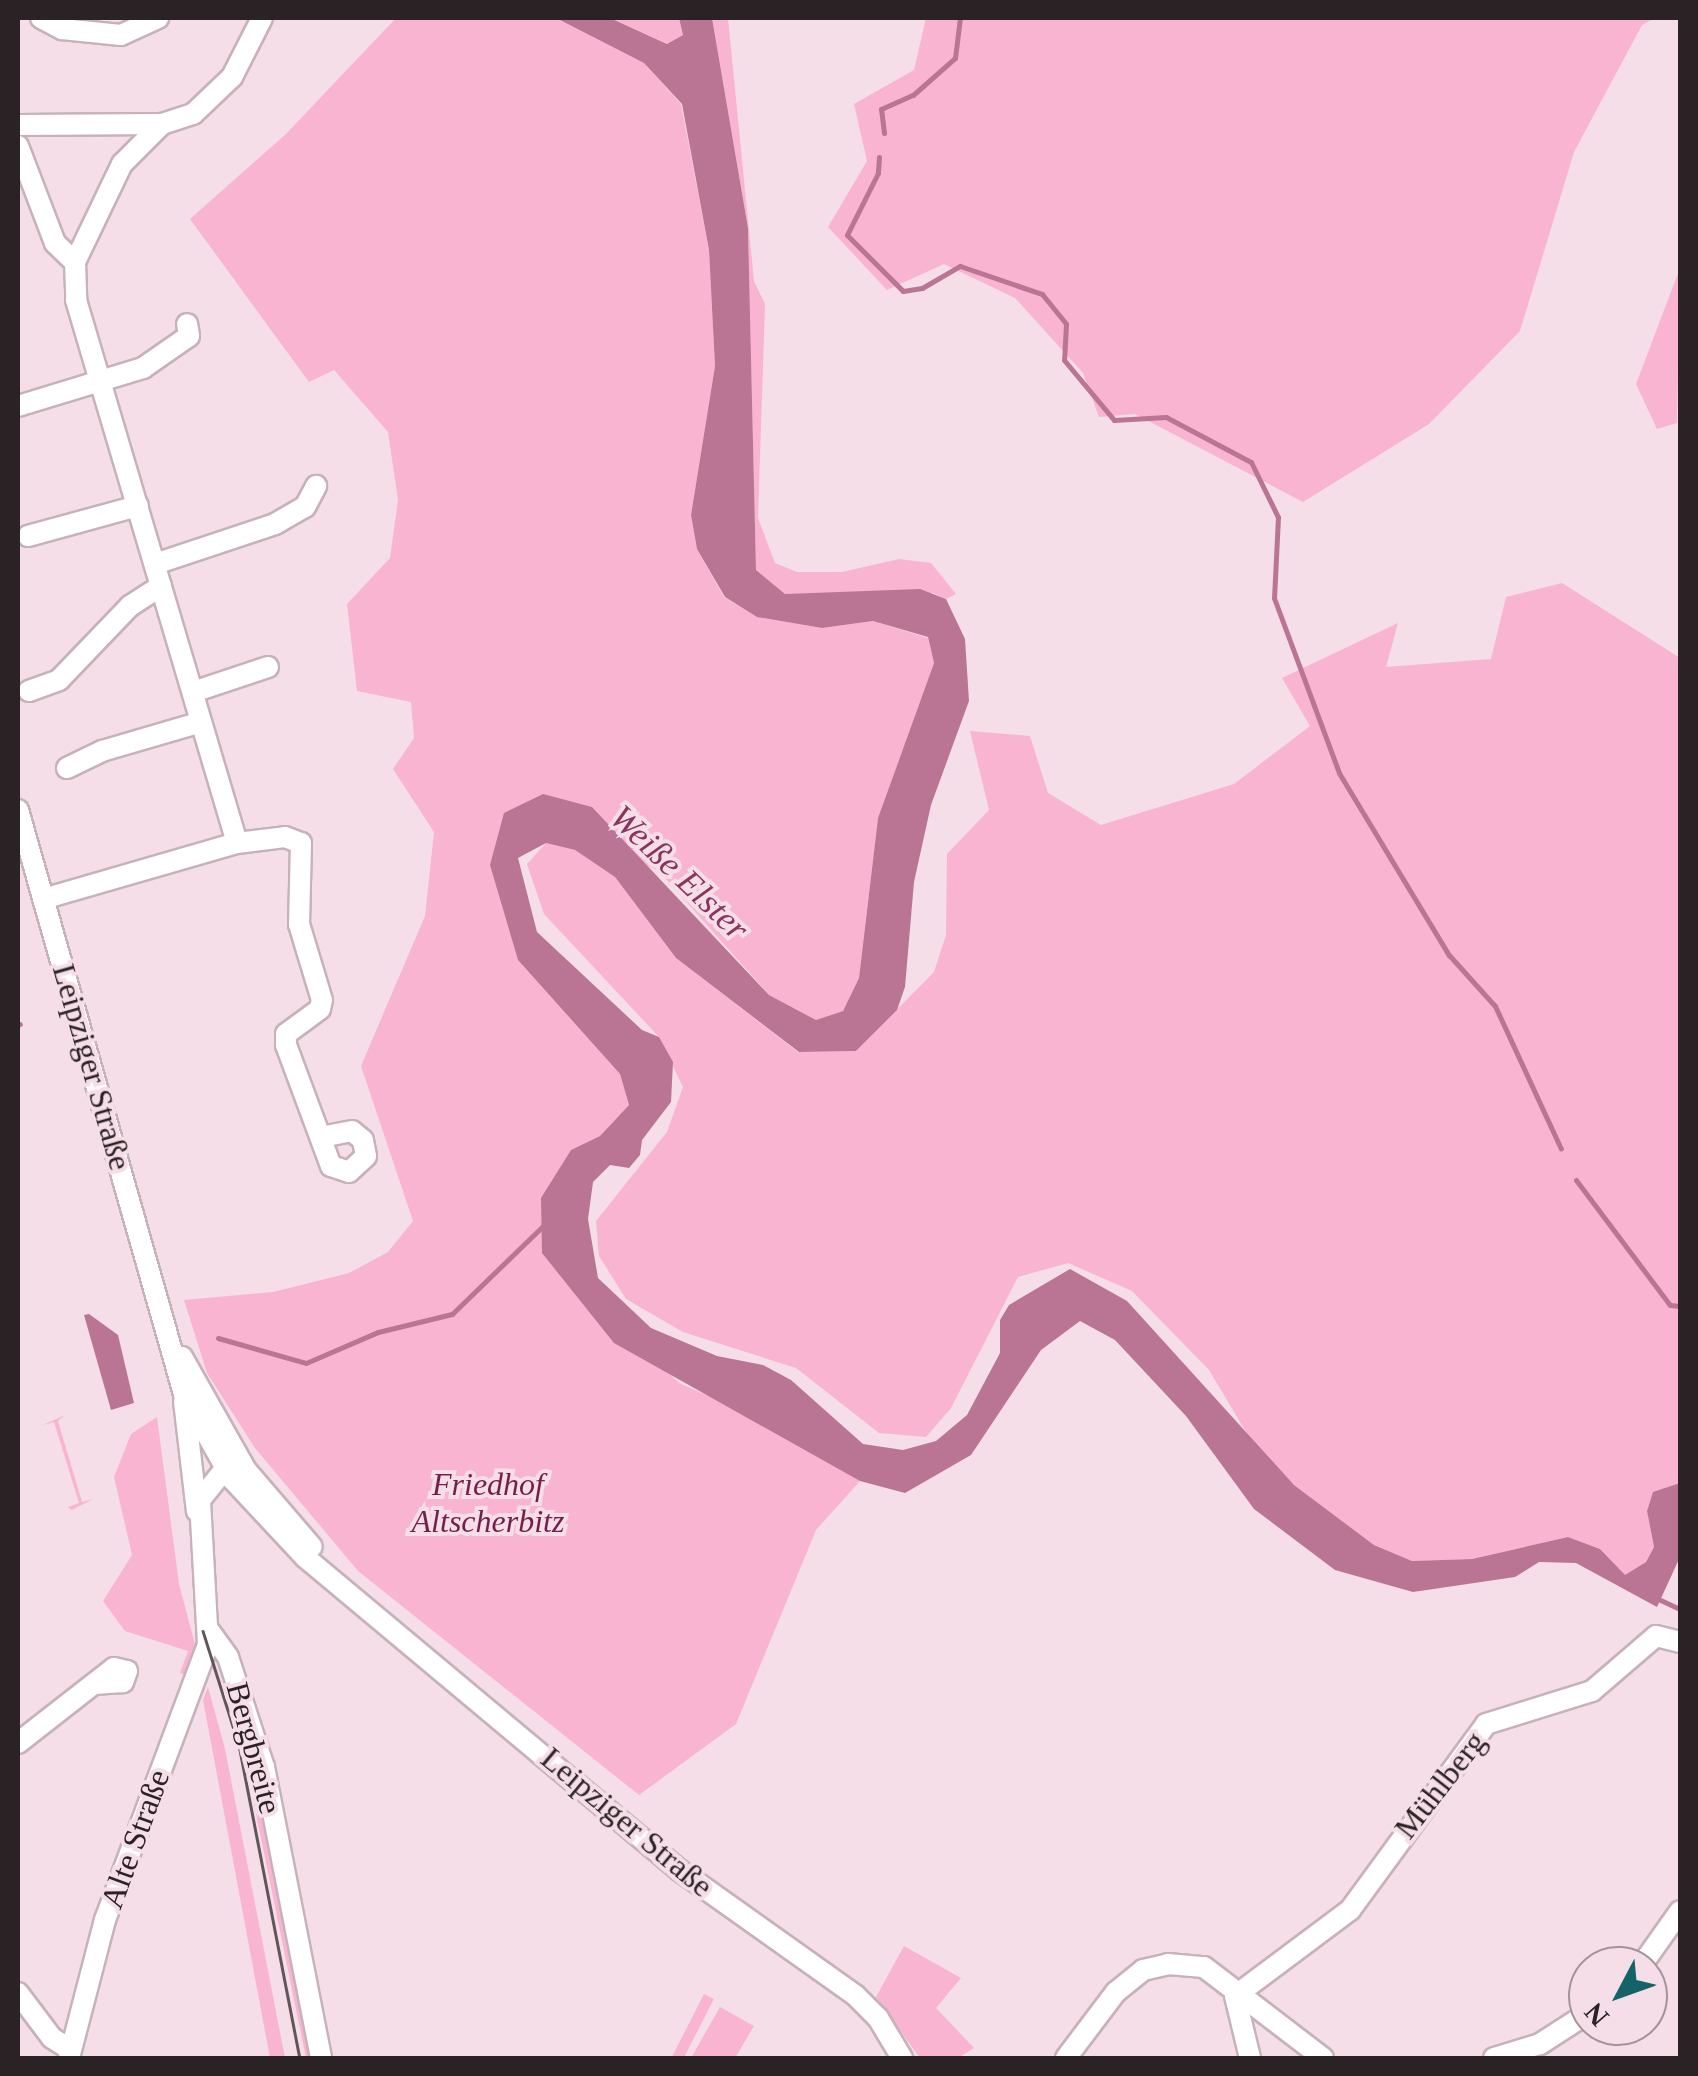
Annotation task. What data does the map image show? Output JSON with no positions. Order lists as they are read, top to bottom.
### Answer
{
  "streets": {
    "street": [
      "Leipziger Straße",
      "Bergbreite",
      "Mühlberg",
      "Alte Straße"
    ]
  },
  "crossings": [
    ["Leipziger Straße", "Bergbreite"],
    ["Bergbreite", "Alte Straße"]
  ],
  "water": ["Weiße Elster"],
  "parks": ["Friedhof Altscherbitz"],
  "north": "bottom left"
}
